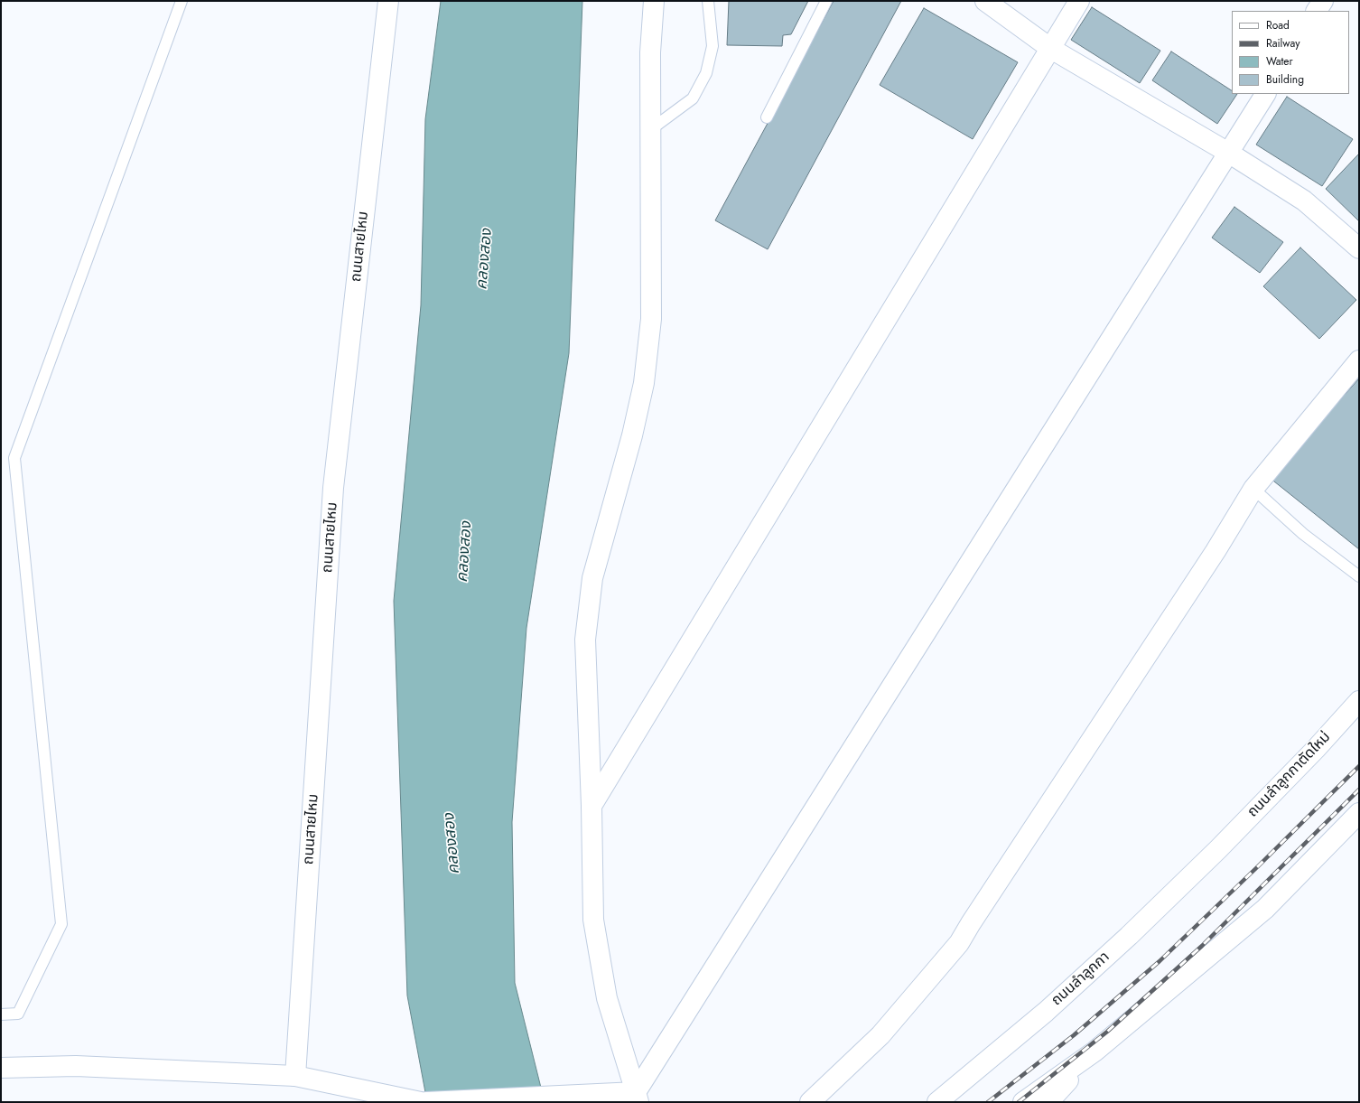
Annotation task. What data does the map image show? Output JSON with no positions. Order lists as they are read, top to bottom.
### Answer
{
  "streets": {
    "street": ["ถนนสายไหม", "ถนนลำลูกกาตัดใหม่", "ถนนลำลูกกา"]
  },
  "crossings": [
    ["ถนนลำลูกกาตัดใหม่", "ถนนลำลูกกา"]
  ],
  "water": ["คลองสอง"],
  "legend": [
    "Road",
    "Railway",
    "Water",
    "Building"
  ]
}
